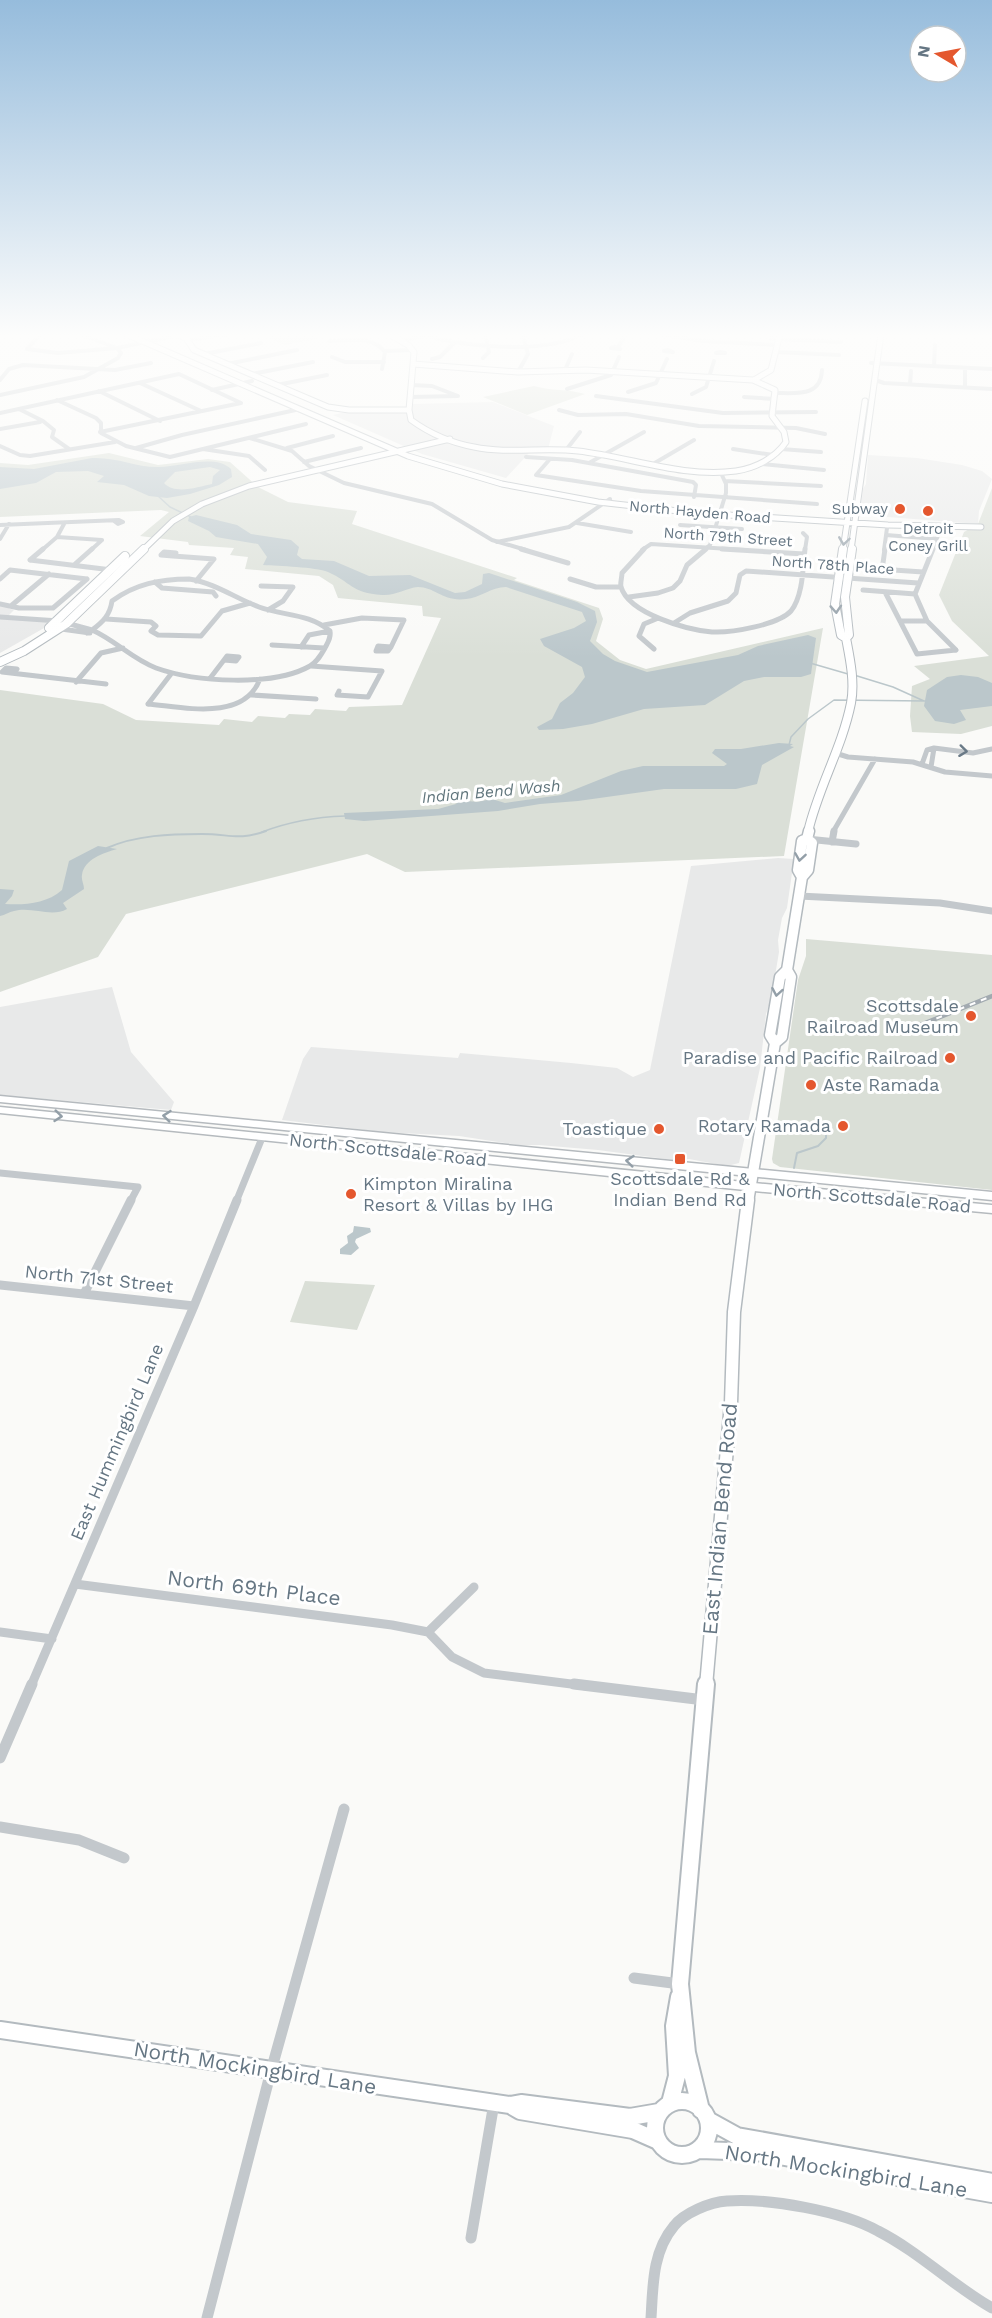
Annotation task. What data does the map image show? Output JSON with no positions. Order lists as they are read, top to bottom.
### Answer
{
  "streets": {
    "main road": [
      "North Hayden Road",
      "North Scottsdale Road",
      "East Indian Bend Road",
      "North Mockingbird Lane"
    ],
    "street": [
      "North 79th Street",
      "North 78th Place",
      "North 71st Street",
      "East Hummingbird Lane",
      "North 69th Place"
    ]
  },
  "crossings": [
    ["North Hayden Road", "East Indian Bend Road"],
    ["North 78th Place", "East Indian Bend Road"],
    ["North Scottsdale Road", "East Hummingbird Lane"],
    ["North Scottsdale Road", "East Indian Bend Road"],
    ["North 71st Street", "East Hummingbird Lane"],
    ["East Hummingbird Lane", "North 69th Place"],
    ["East Indian Bend Road", "North Mockingbird Lane"]
  ],
  "water": ["Indian Bend Wash"],
  "places": {
    "other": [
      "Subway",
      "Detroit Coney Grill",
      "Scottsdale Railroad Museum",
      "Paradise and Pacific Railroad",
      "Aste Ramada",
      "Rotary Ramada",
      "Toastique",
      "Kimpton Miralina Resort & Villas by IHG"
    ],
    "transit": ["Scottsdale Rd & Indian Bend Rd"]
  },
  "north": "left"
}
